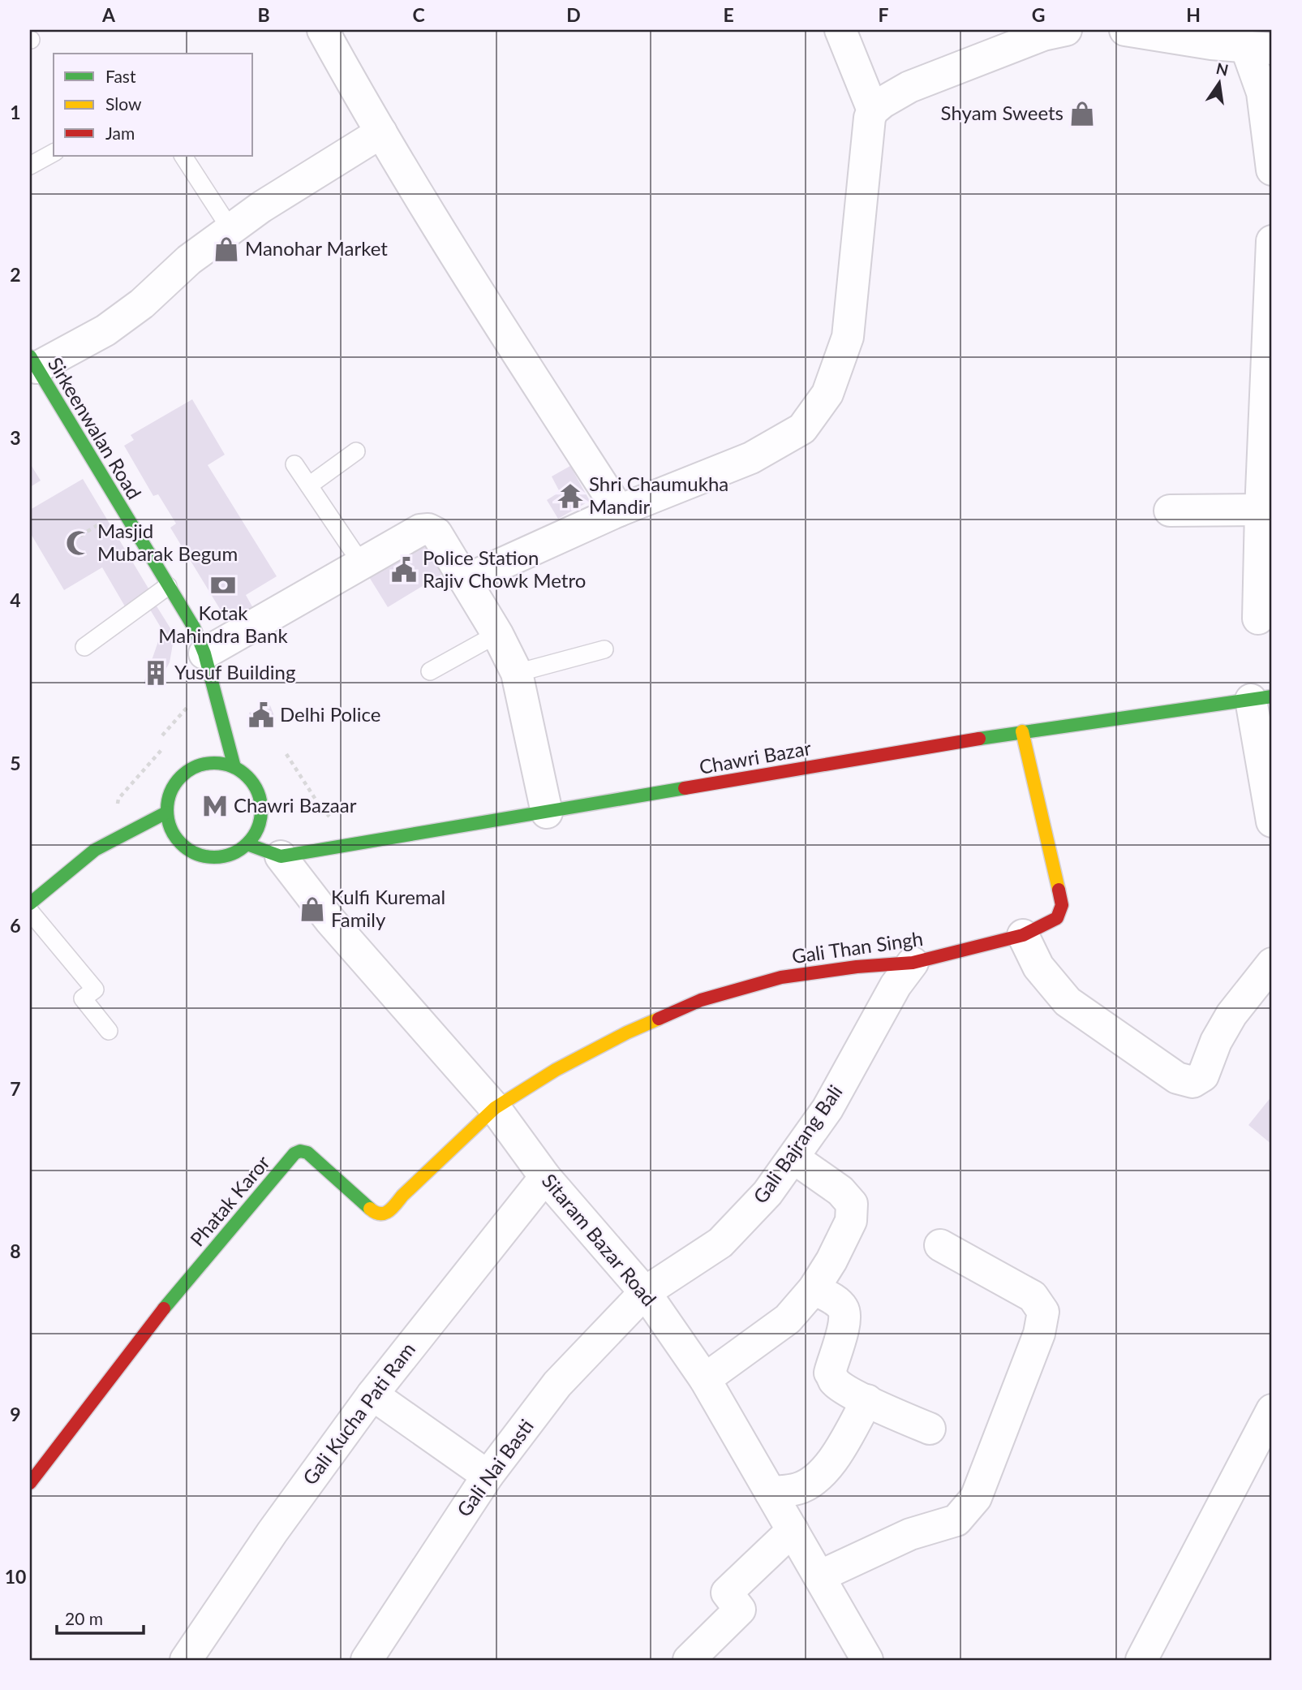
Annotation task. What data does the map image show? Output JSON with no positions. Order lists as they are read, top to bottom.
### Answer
{
  "streets": {
    "street": [
      "Sirkeenwalan Road",
      "Chawri Bazar",
      "Gali Than Singh",
      "Gali Bajrang Bali",
      "Phatak Karor",
      "Sitaram Bazar Road",
      "Gali Kucha Pati Ram",
      "Gali Nai Basti"
    ]
  },
  "crossings": [
    ["Sirkeenwalan Road", "Chawri Bazar"],
    ["Chawri Bazar", "Gali Than Singh"],
    ["Chawri Bazar", "Sitaram Bazar Road"],
    ["Gali Than Singh", "Gali Bajrang Bali"],
    ["Gali Than Singh", "Phatak Karor"],
    ["Gali Than Singh", "Sitaram Bazar Road"],
    ["Gali Bajrang Bali", "Sitaram Bazar Road"],
    ["Gali Bajrang Bali", "Gali Nai Basti"],
    ["Phatak Karor", "Sitaram Bazar Road"],
    ["Sitaram Bazar Road", "Gali Kucha Pati Ram"],
    ["Sitaram Bazar Road", "Gali Nai Basti"]
  ],
  "places": {
    "shop": ["Shyam Sweets", "Manohar Market", "Kulfi Kuremal Family"],
    "temple": ["Shri Chaumukha Mandir"],
    "mosque": ["Masjid Mubarak Begum"],
    "public building": ["Police Station Rajiv Chowk Metro", "Delhi Police"],
    "bank": ["Kotak Mahindra Bank"],
    "building": ["Yusuf Building"],
    "metro station": ["Chawri Bazaar"]
  },
  "legend": ["Fast", "Slow", "Jam"],
  "scale_bar": "20 m",
  "north": "top",
  "grid": {
    "columns": [
      "A",
      "B",
      "C",
      "D",
      "E",
      "F",
      "G",
      "H"
    ],
    "rows": [
      "1",
      "2",
      "3",
      "4",
      "5",
      "6",
      "7",
      "8",
      "9",
      "10"
    ]
  }
}
